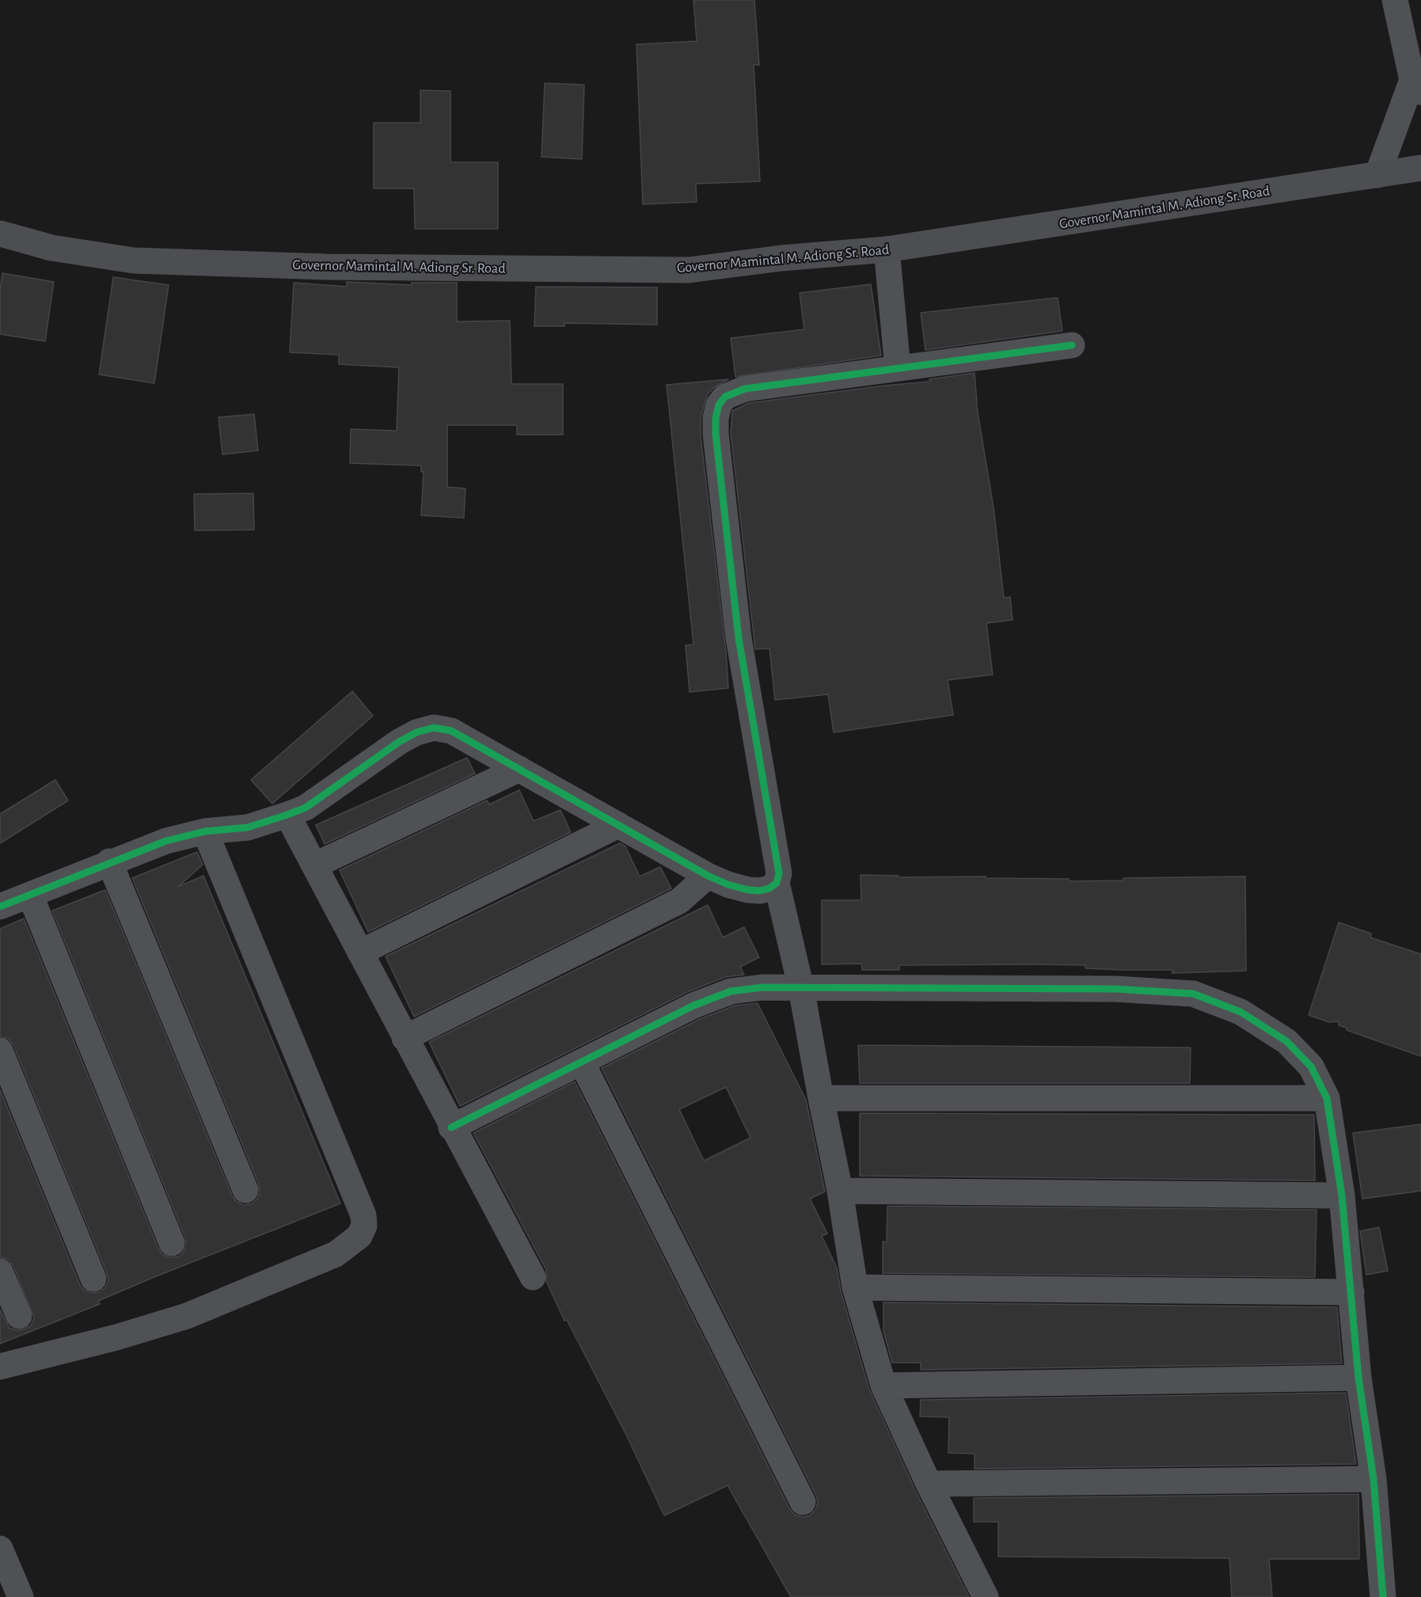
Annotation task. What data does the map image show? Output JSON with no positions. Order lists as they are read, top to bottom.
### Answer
{
  "streets": {
    "main road": ["Governor Mamintal M. Adiong Sr. Road"]
  }
}
